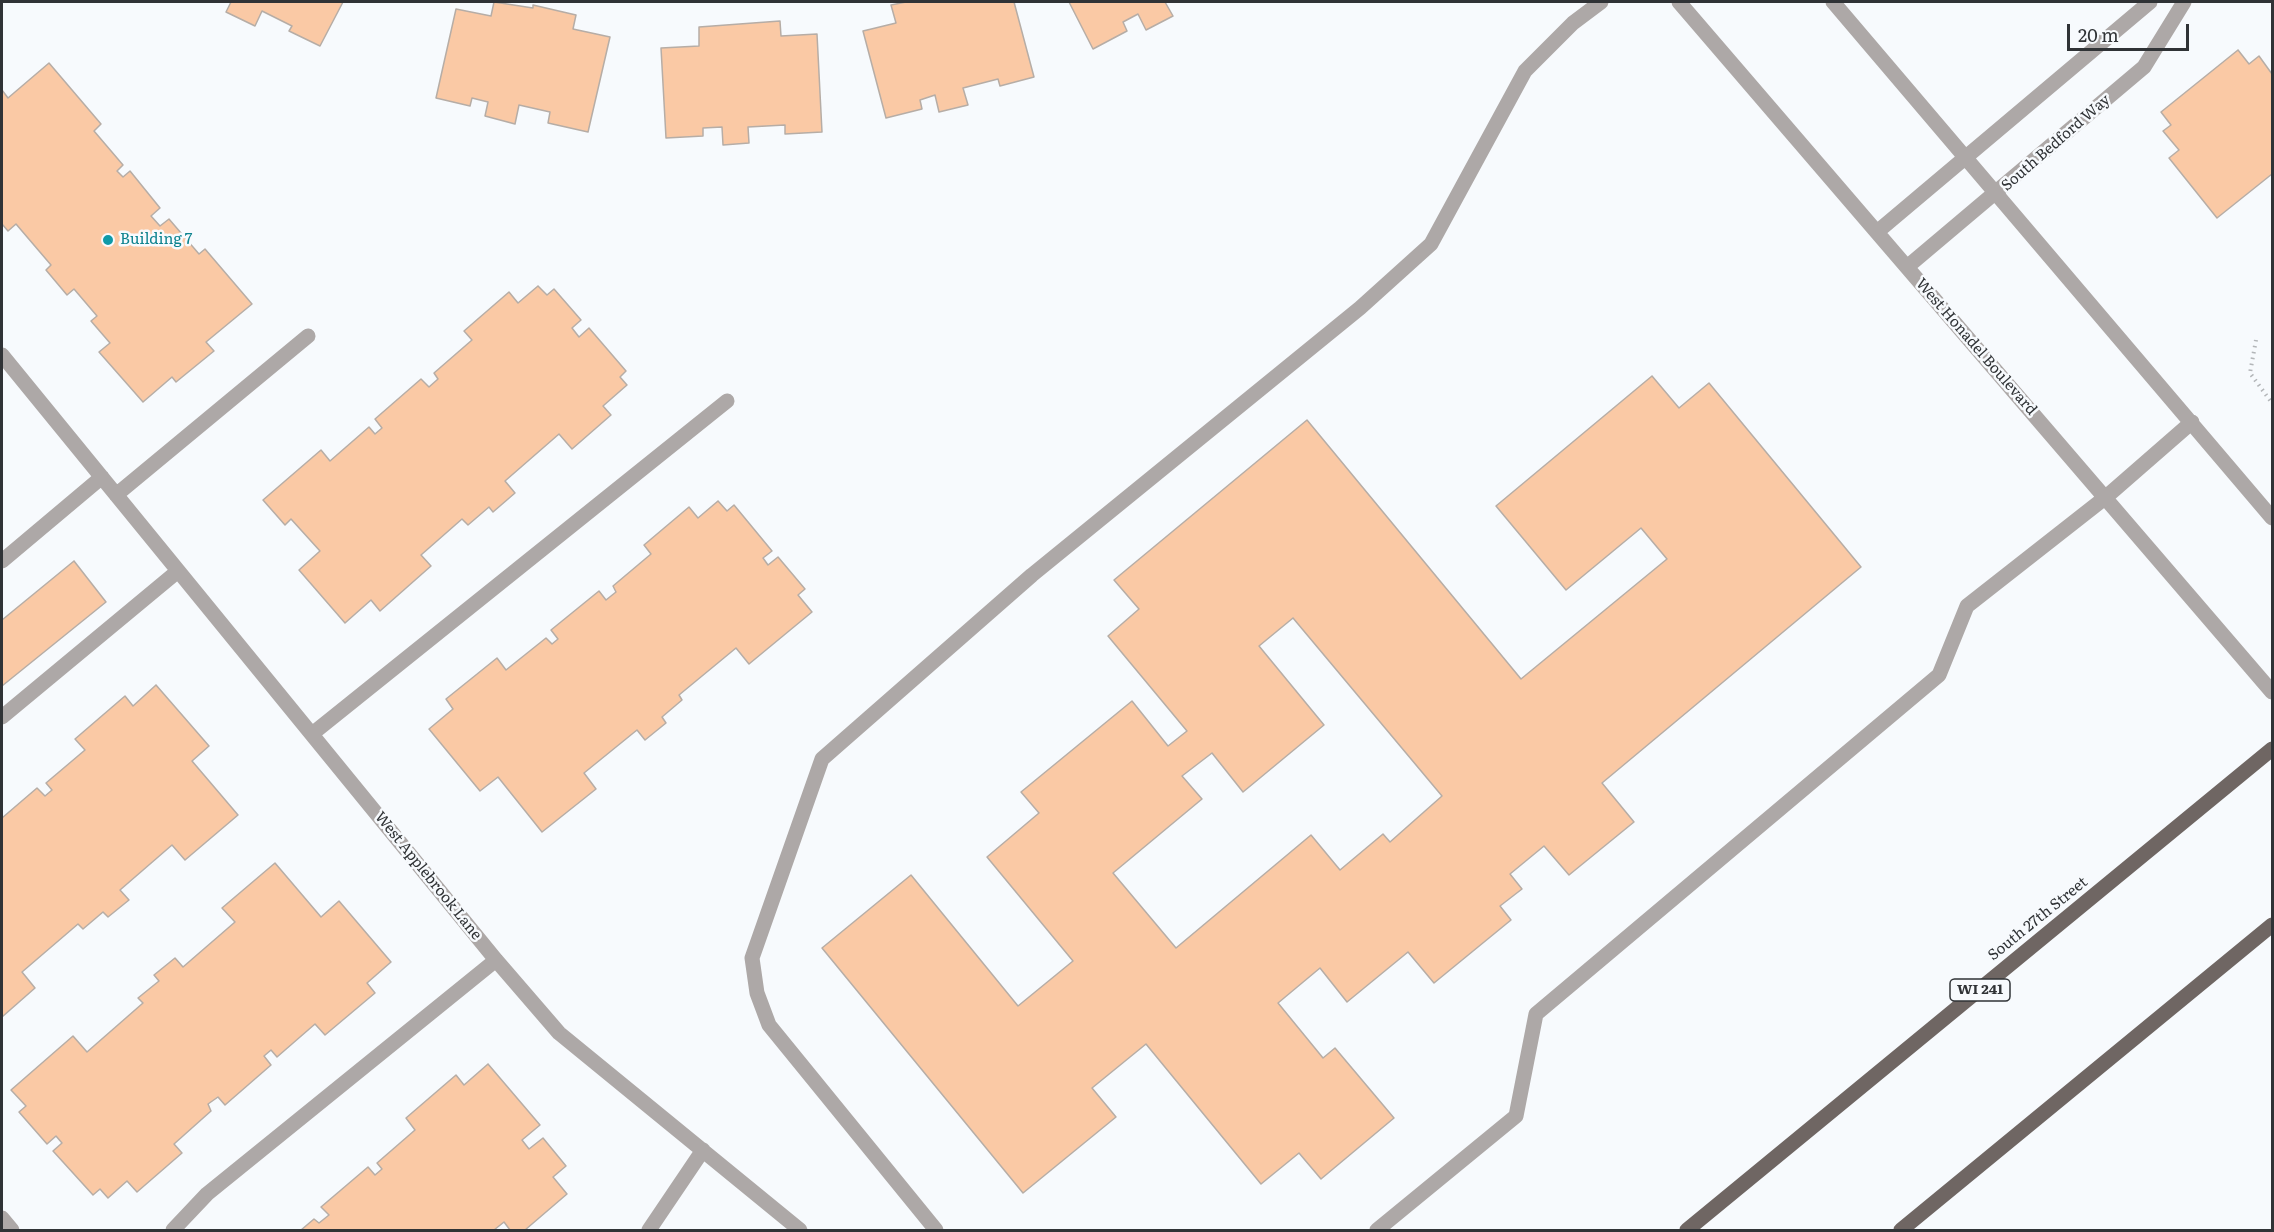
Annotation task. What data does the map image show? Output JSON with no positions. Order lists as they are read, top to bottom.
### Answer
{
  "streets": {
    "main road": ["South 27th Street", "WI 241"],
    "street": ["South Bedford Way", "West Honadel Boulevard", "West Applebrook Lane"]
  },
  "crossings": [
    ["South Bedford Way", "West Honadel Boulevard"]
  ],
  "places": ["Building 7"],
  "scale_bar": "20 m"
}
